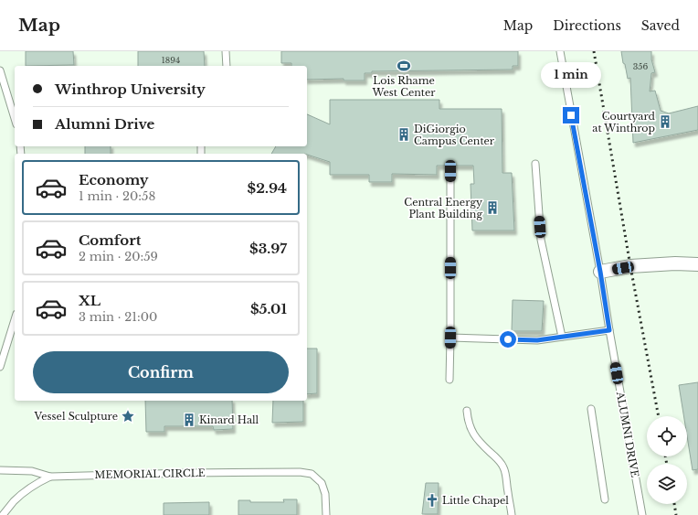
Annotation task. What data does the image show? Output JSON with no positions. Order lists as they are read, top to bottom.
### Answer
{
  "streets": {
    "lane": ["ALUMNI DRIVE", "MEMORIAL CIRCLE"]
  },
  "places": {
    "sports": ["Lois Rhame West Center"],
    "building": [
      "Courtyard at Winthrop",
      "DiGiorgio Campus Center",
      "Central Energy Plant Building",
      "Kinard Hall"
    ],
    "place": ["Vessel Sculpture"],
    "church": ["Little Chapel"]
  },
  "house_numbers": ["1894", "356"],
  "page": {
    "header": "Map",
    "nav": ["Map", "Directions", "Saved"],
    "bubble": "1 min",
    "banner": ["Winthrop University", "Alumni Drive"],
    "list": [
      {
        "name": "Economy",
        "note": "1 min · 20:58",
        "value": "$2.94"
      },
      {
        "name": "Comfort",
        "note": "2 min · 20:59",
        "value": "$3.97"
      },
      {
        "name": "XL",
        "note": "3 min · 21:00",
        "value": "$5.01"
      }
    ],
    "buttons": "Confirm"
  }
}
